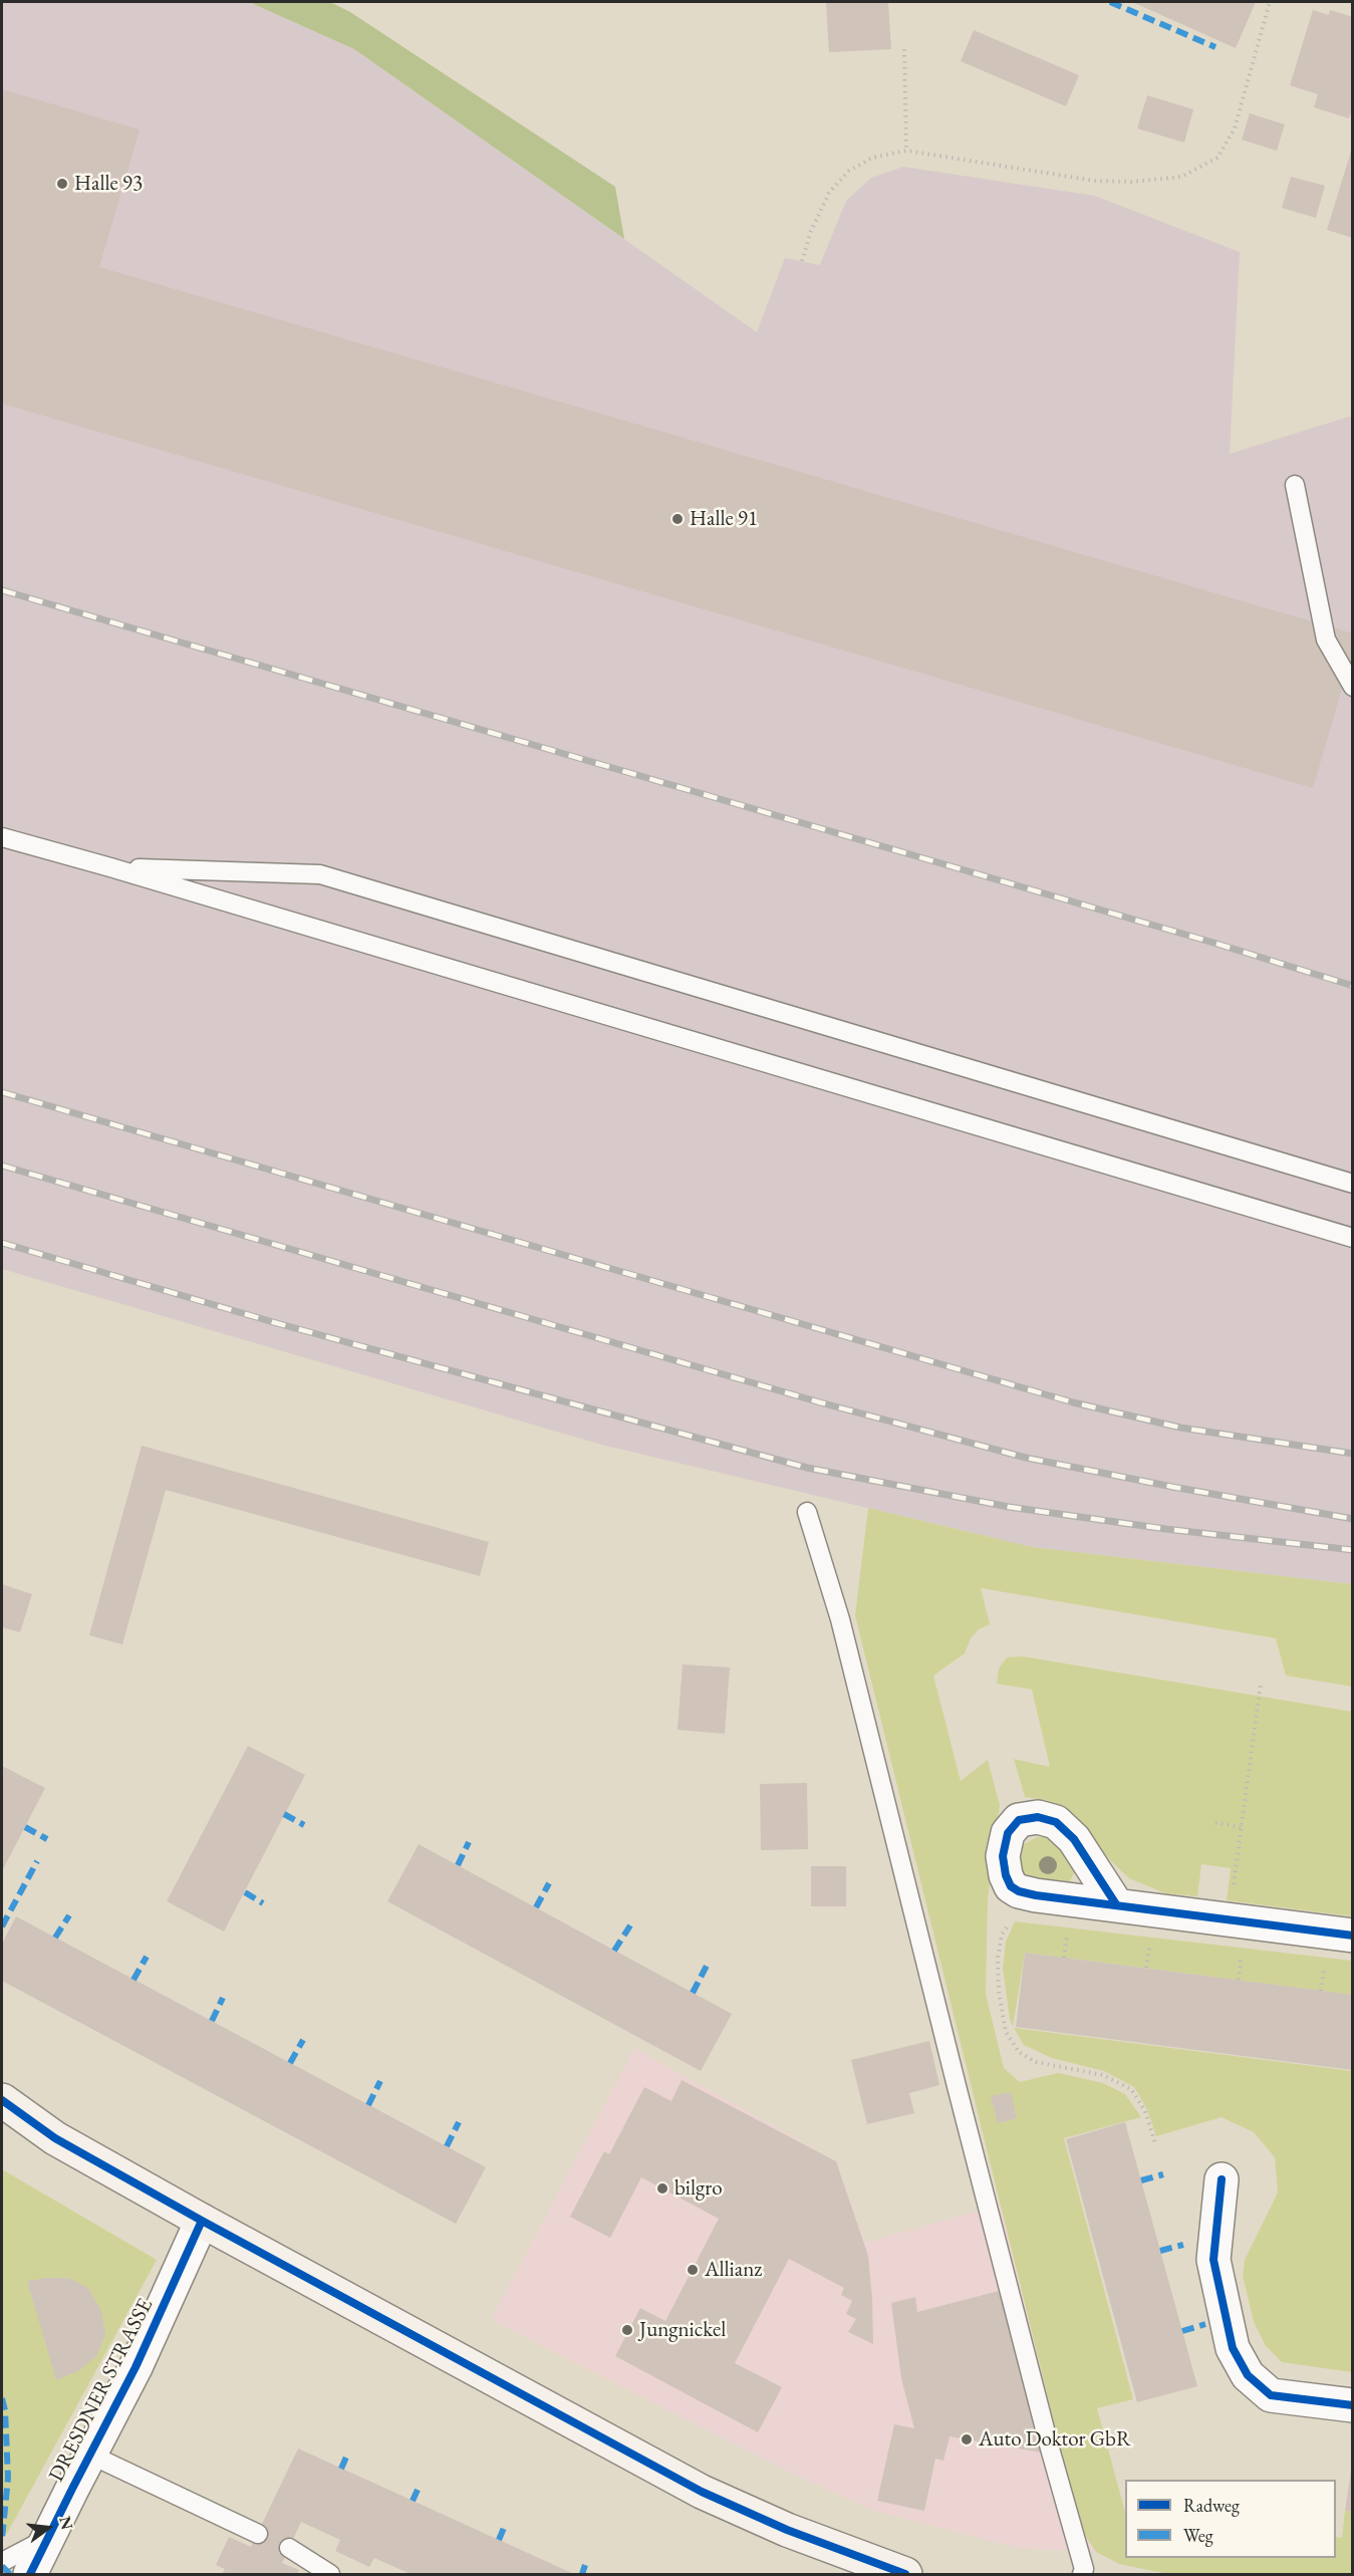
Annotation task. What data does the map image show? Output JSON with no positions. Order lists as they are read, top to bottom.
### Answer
{
  "streets": {
    "street": ["DRESDNER STRASSE"]
  },
  "places": [
    "Halle 93",
    "Halle 91",
    "bilgro",
    "Allianz",
    "Jungnickel",
    "Auto Doktor GbR"
  ],
  "legend": ["Radweg", "Weg"],
  "north": "right"
}
